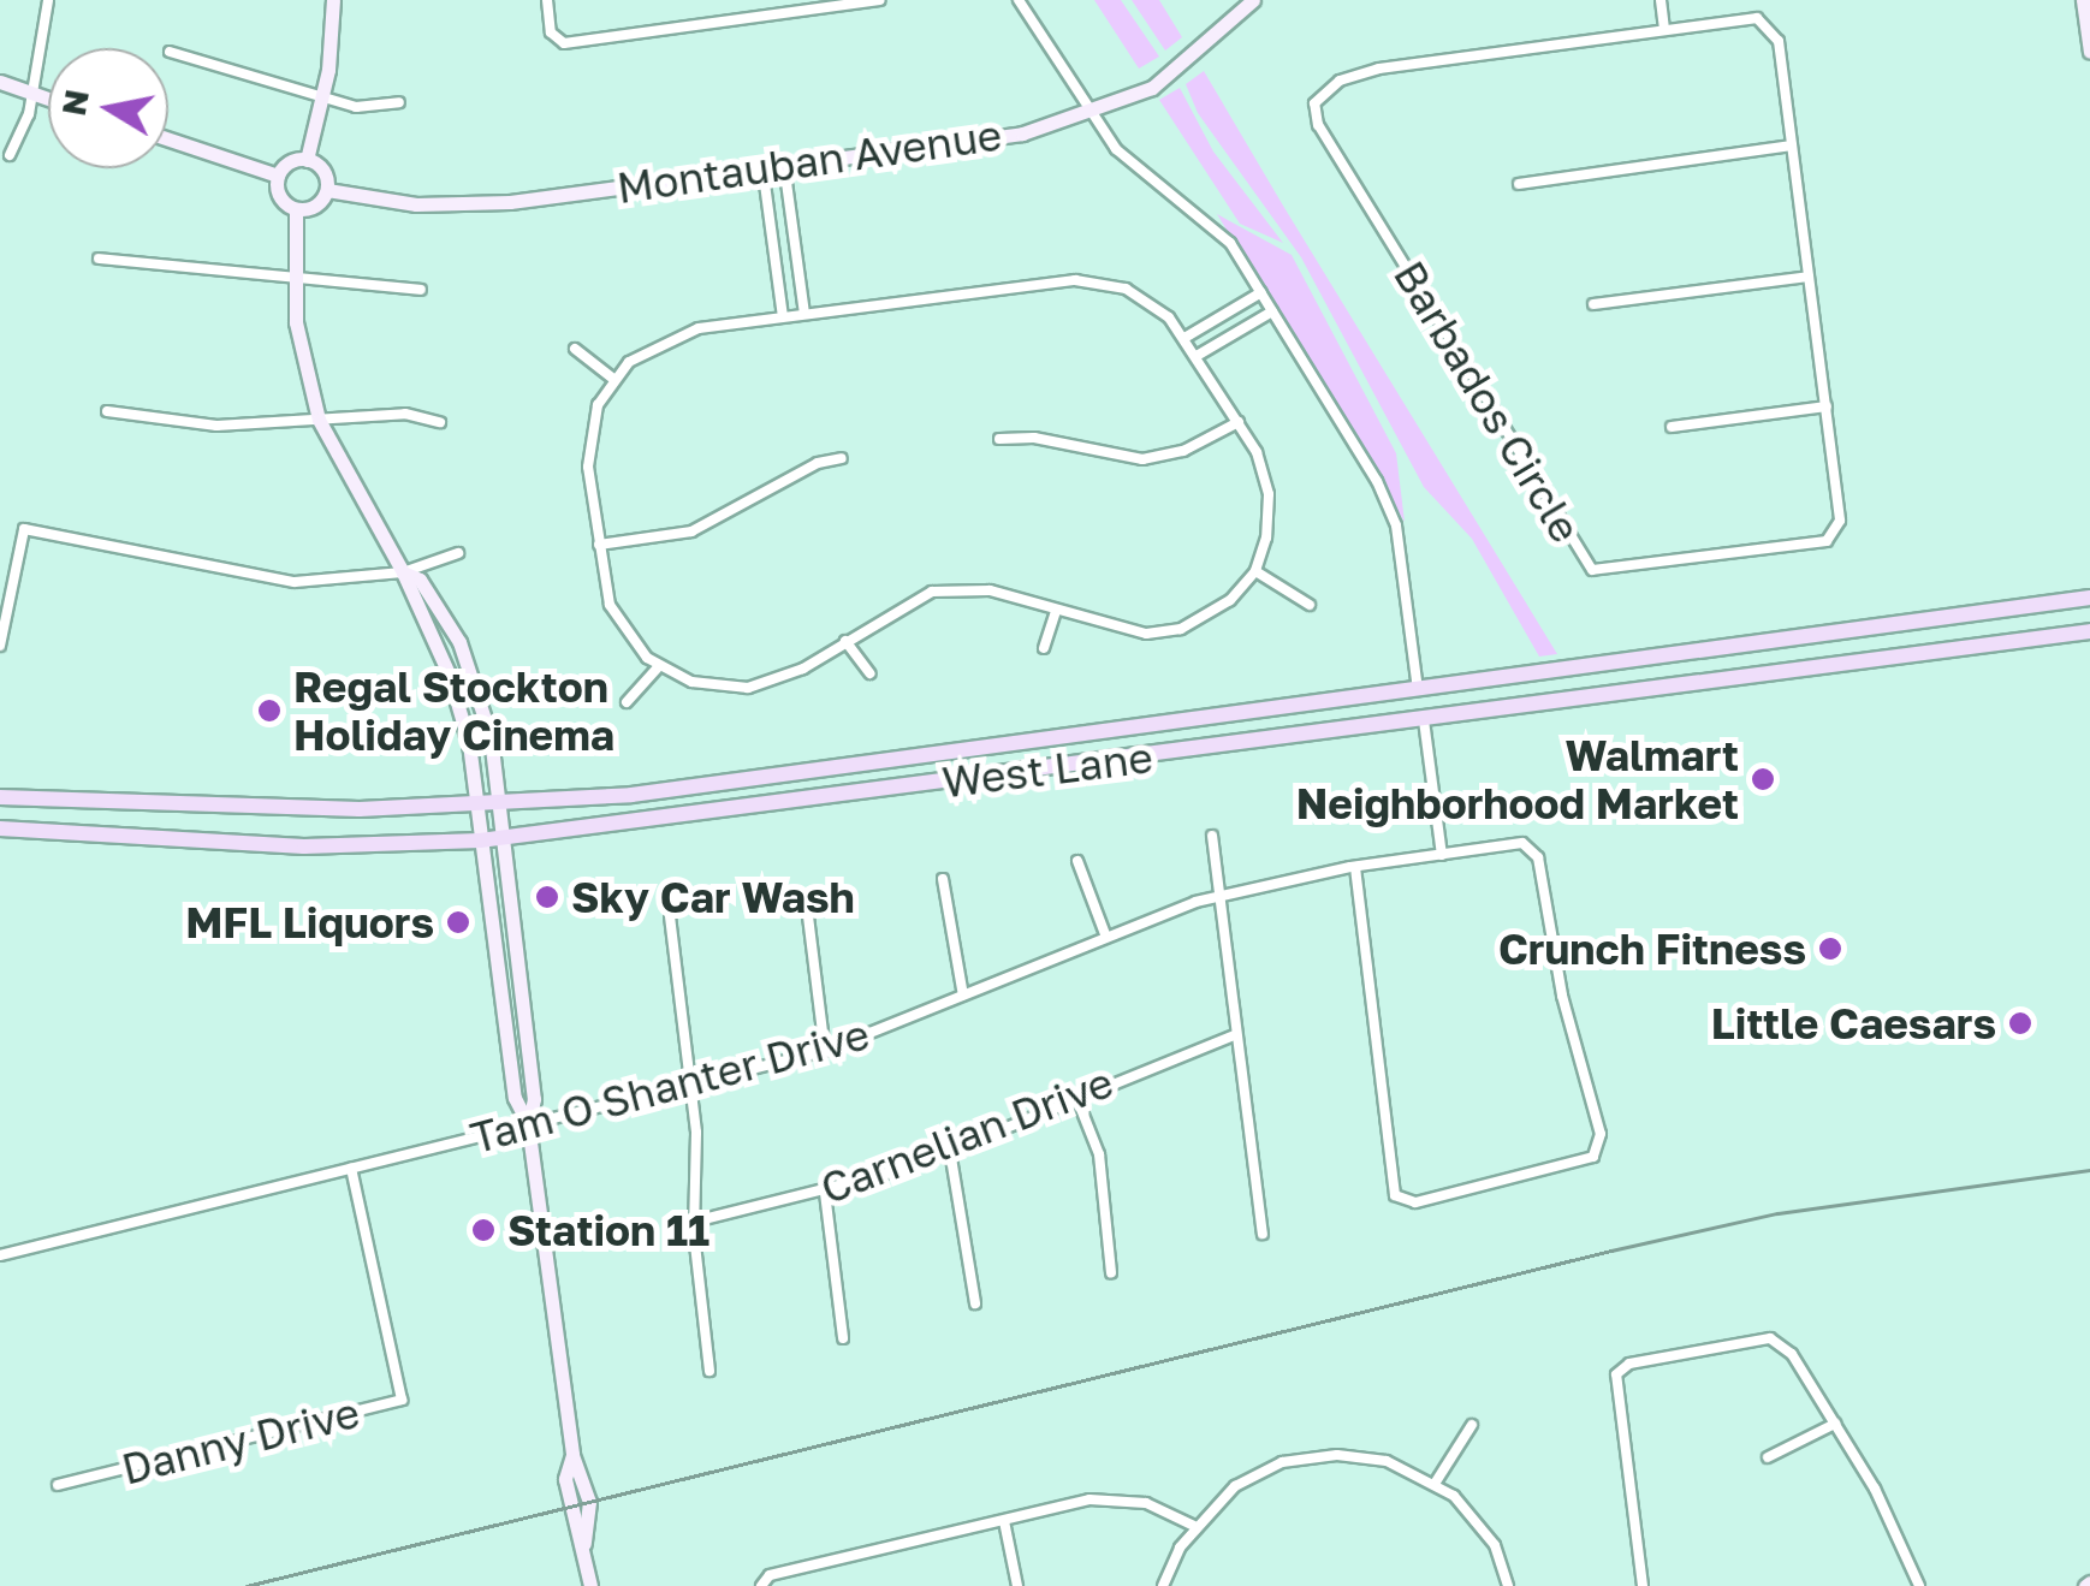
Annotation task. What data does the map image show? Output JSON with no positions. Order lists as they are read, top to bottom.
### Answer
{
  "streets": {
    "main road": ["West Lane"],
    "street": [
      "Montauban Avenue",
      "Barbados Circle",
      "Tam O Shanter Drive",
      "Carnelian Drive",
      "Danny Drive"
    ]
  },
  "crossings": [
    ["Tam O Shanter Drive", "Danny Drive"]
  ],
  "places": [
    "Regal Stockton Holiday Cinema",
    "Walmart Neighborhood Market",
    "Sky Car Wash",
    "MFL Liquors",
    "Crunch Fitness",
    "Little Caesars",
    "Station 11"
  ],
  "north": "left"
}
